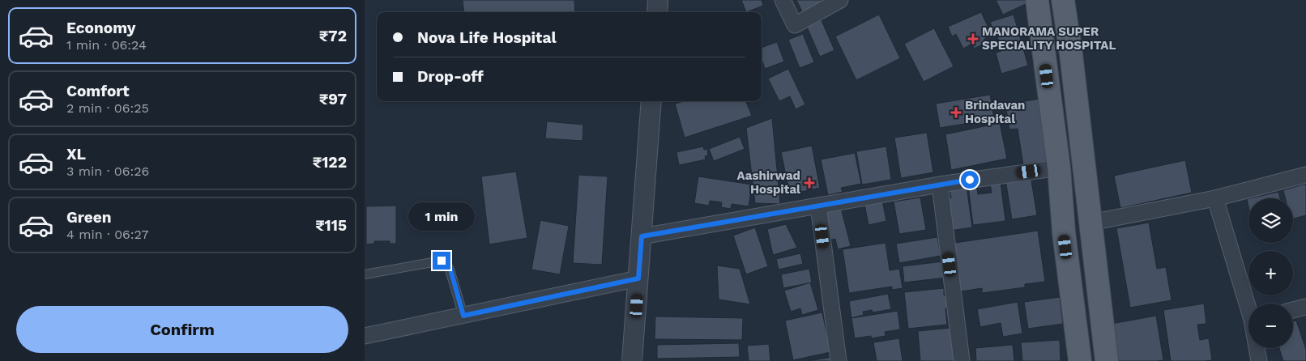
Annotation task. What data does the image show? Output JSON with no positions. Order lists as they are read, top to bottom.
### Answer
{
  "places": {
    "health": ["MANORAMA SUPER SPECIALITY HOSPITAL", "Brindavan Hospital", "Aashirwad Hospital"]
  },
  "page": {
    "list": [
      {
        "name": "Economy",
        "note": "1 min · 06:24",
        "value": "₹72"
      },
      {
        "name": "Comfort",
        "note": "2 min · 06:25",
        "value": "₹97"
      },
      {
        "name": "XL",
        "note": "3 min · 06:26",
        "value": "₹122"
      },
      {
        "name": "Green",
        "note": "4 min · 06:27",
        "value": "₹115"
      }
    ],
    "banner": ["Nova Life Hospital", "Drop-off"],
    "map_buttons": ["+", "−"],
    "bubble": "1 min",
    "buttons": "Confirm"
  }
}
